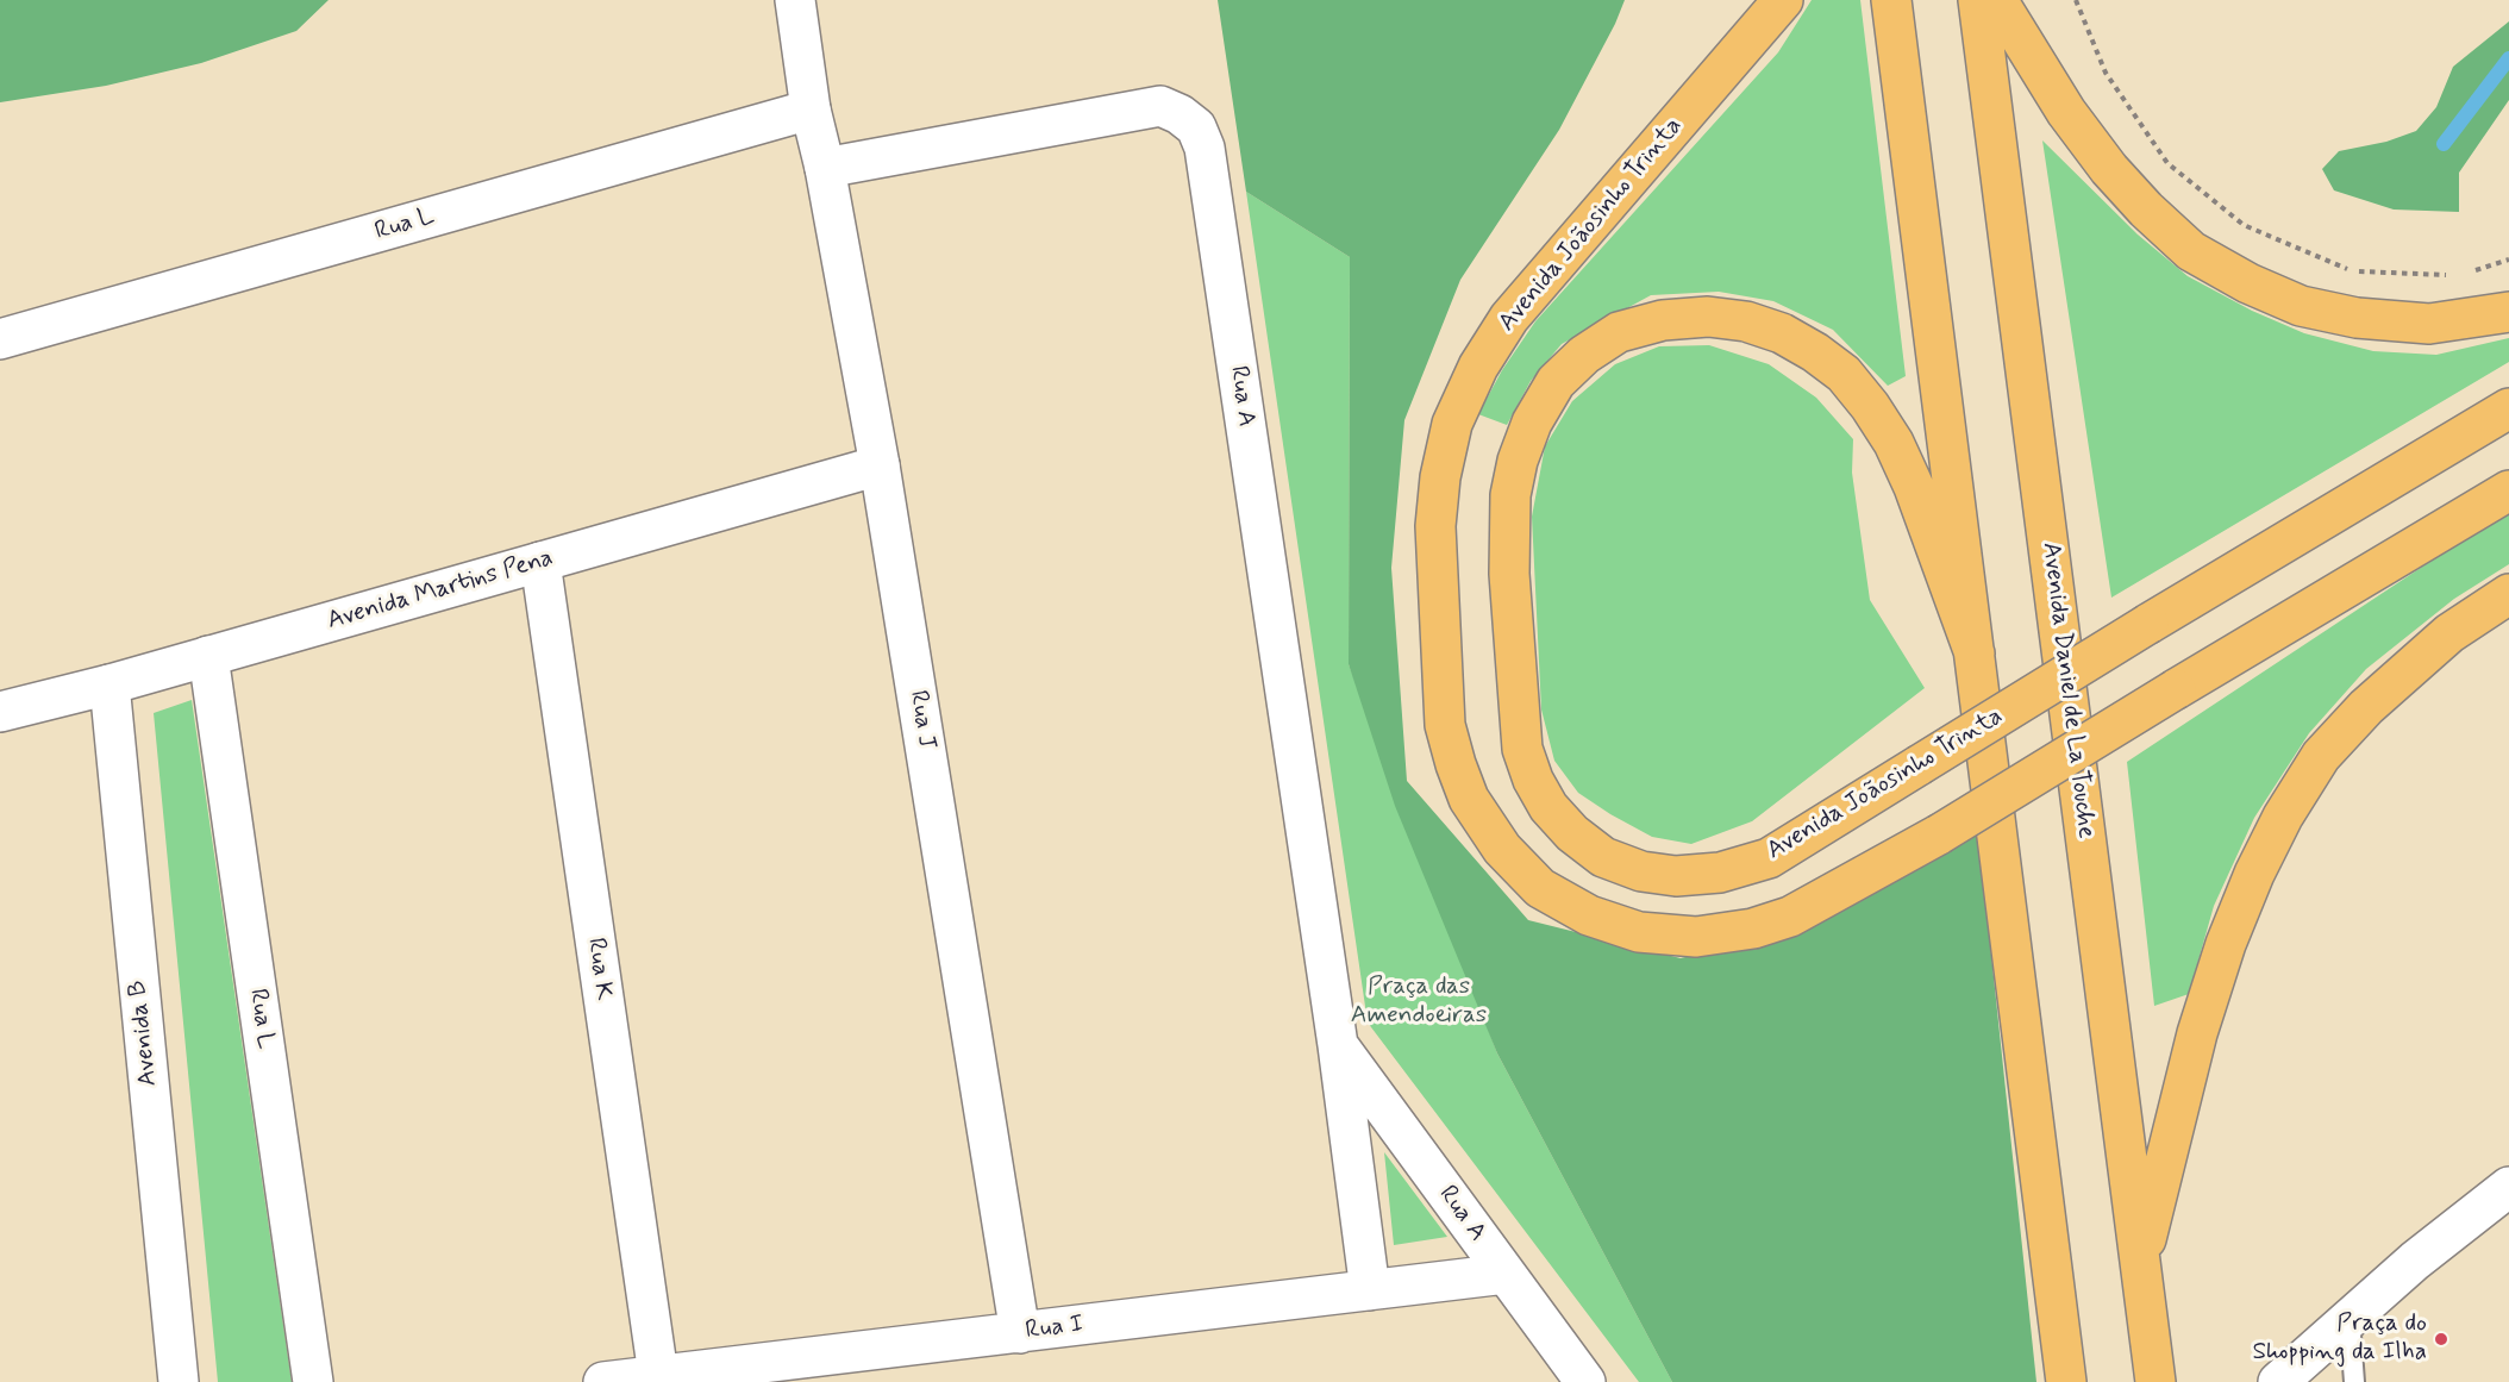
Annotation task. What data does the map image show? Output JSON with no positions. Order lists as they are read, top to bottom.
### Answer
{
  "streets": {
    "main road": ["Avenida Joãosinho Trinta", "Avenida Daniel de La Touche"],
    "street": [
      "Rua L",
      "Rua A",
      "Avenida Martins Pena",
      "Rua J",
      "Rua K",
      "Avenida B",
      "Rua I"
    ]
  },
  "crossings": [
    ["Rua L", "Avenida Martins Pena"],
    ["Rua L", "Rua J"],
    ["Rua A", "Rua J"],
    ["Rua A", "Rua I"],
    ["Avenida Martins Pena", "Rua J"],
    ["Avenida Martins Pena", "Rua K"],
    ["Avenida Martins Pena", "Avenida B"],
    ["Rua J", "Rua I"],
    ["Rua K", "Rua I"]
  ],
  "parks": ["Praça das Amendoeiras"],
  "places": ["Praça do Shopping da Ilha"]
}
